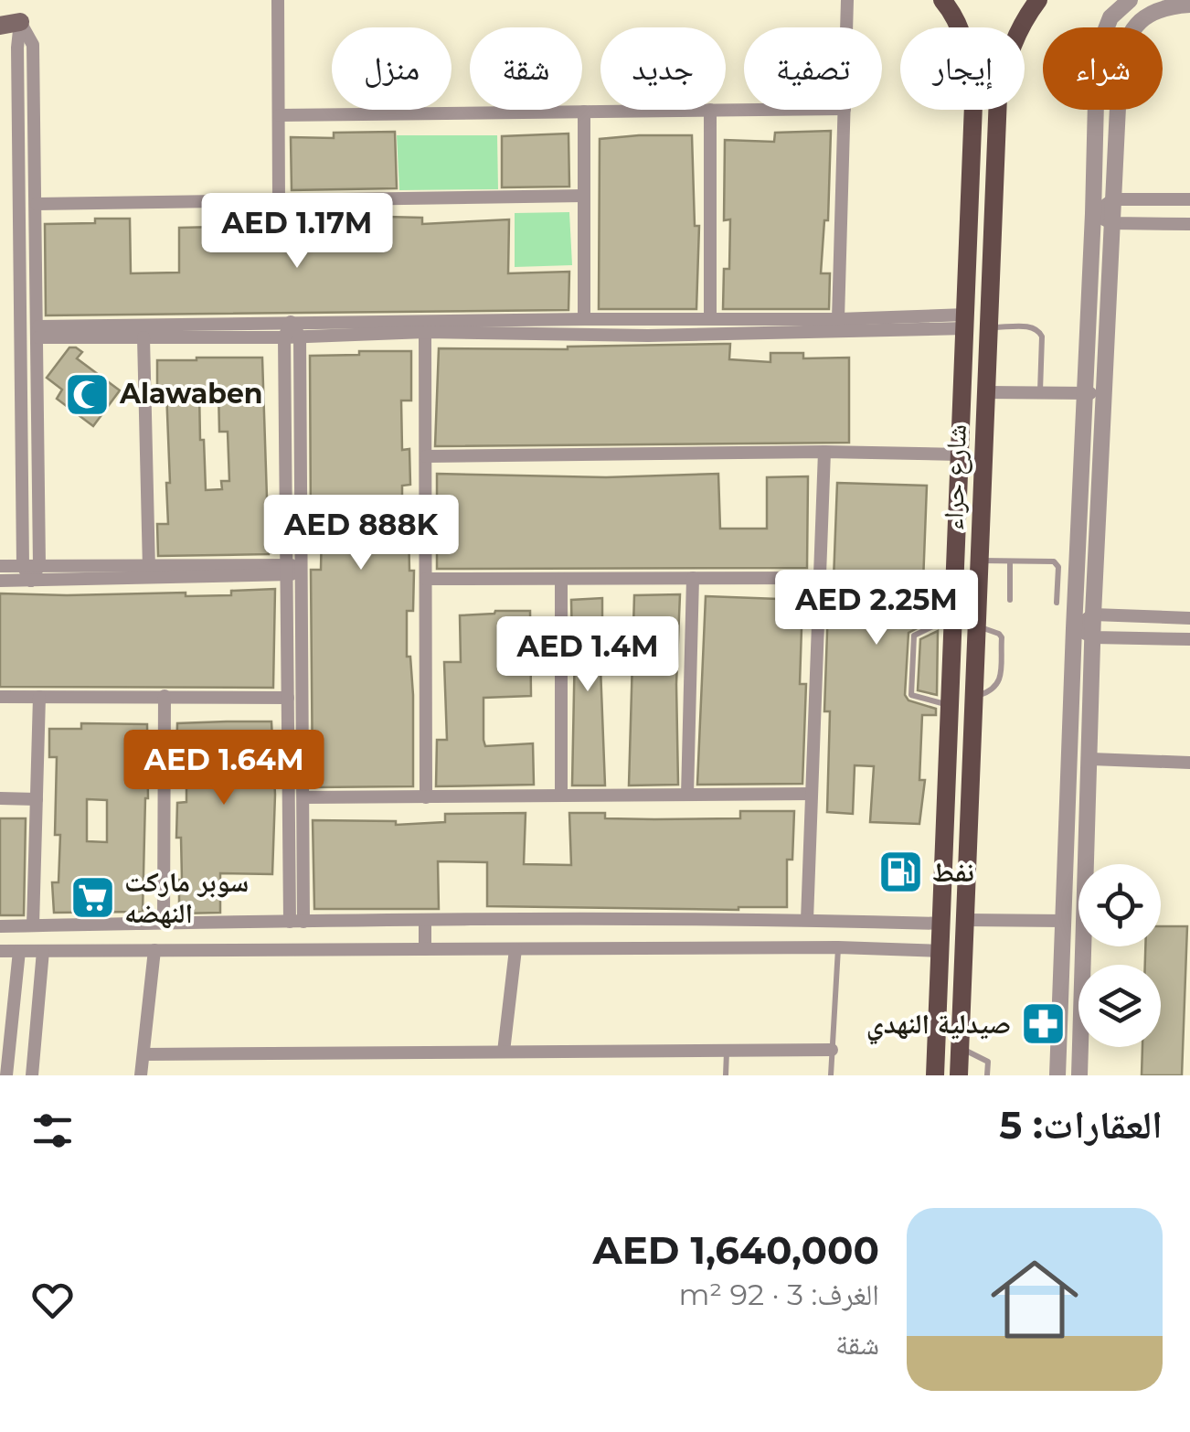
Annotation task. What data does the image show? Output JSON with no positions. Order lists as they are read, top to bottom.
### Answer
{
  "streets": {
    "main road": ["شارع حراء"]
  },
  "places": {
    "mosque": ["Alawaben"],
    "fuel station": ["نفط"],
    "supermarket": ["سوبر ماركت النهضه"],
    "pharmacy": ["صيدلية النهدي"]
  },
  "page": {
    "chip": [
      "شراء",
      "إيجار",
      "تصفية",
      "جديد",
      "شقة",
      "منزل"
    ],
    "price": [
      "AED 1.17M",
      "AED 888K",
      "AED 2.25M",
      "AED 1.4M",
      "AED 1.64M"
    ],
    "heading": "العقارات: 5",
    "list": [
      {
        "name": "AED 1,640,000",
        "note": "الغرف: 3 · 92 m² · شقة"
      }
    ]
  }
}
